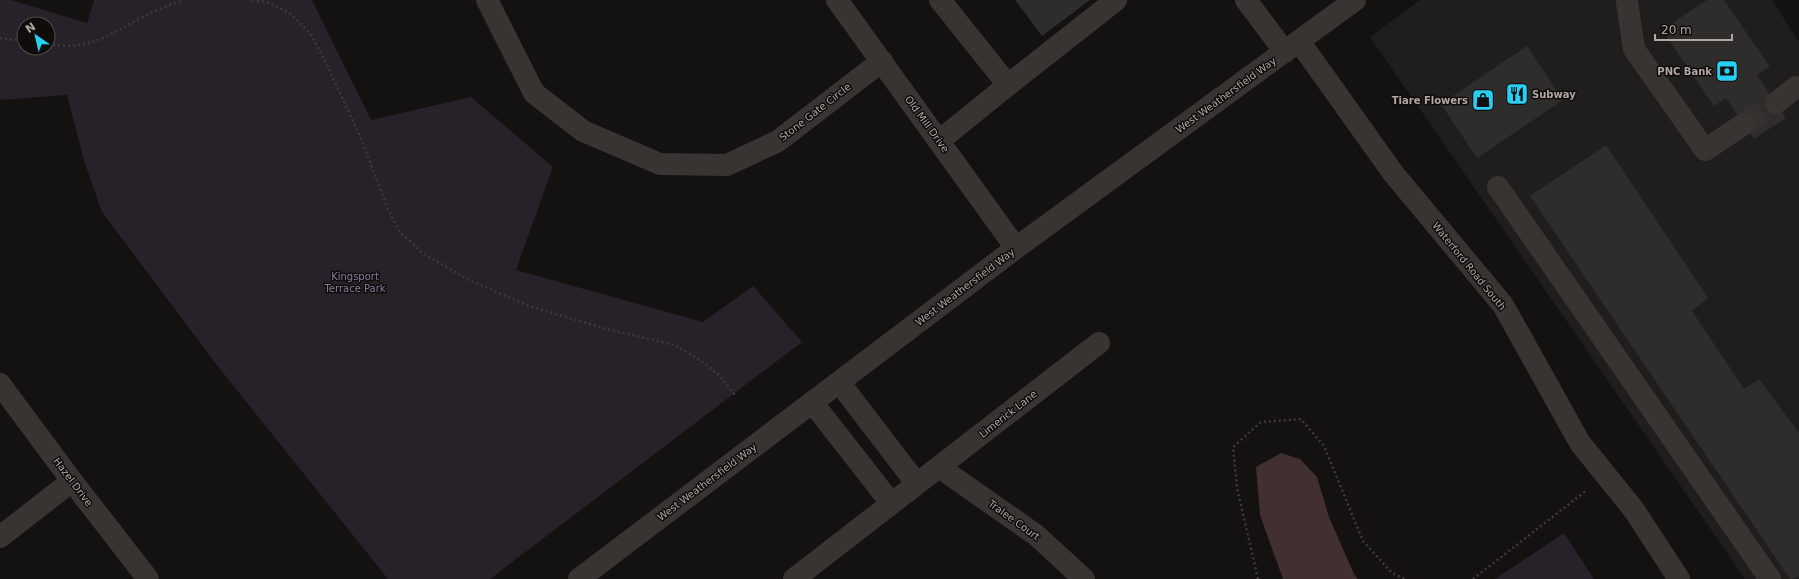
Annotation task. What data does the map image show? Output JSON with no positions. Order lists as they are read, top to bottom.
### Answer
{
  "streets": {
    "street": [
      "West Weathersfield Way",
      "Stone Gate Circle",
      "Old Mill Drive",
      "Waterford Road South",
      "Limerick Lane",
      "Hazel Drive",
      "Tralee Court"
    ]
  },
  "crossings": [
    ["West Weathersfield Way", "Old Mill Drive"],
    ["West Weathersfield Way", "Waterford Road South"],
    ["Stone Gate Circle", "Old Mill Drive"],
    ["Limerick Lane", "Tralee Court"]
  ],
  "parks": ["Kingsport Terrace Park"],
  "places": {
    "bank": ["PNC Bank"],
    "restaurant": ["Subway"],
    "shop": ["Tiare Flowers"]
  },
  "scale_bar": "20 m",
  "north": "top left"
}
